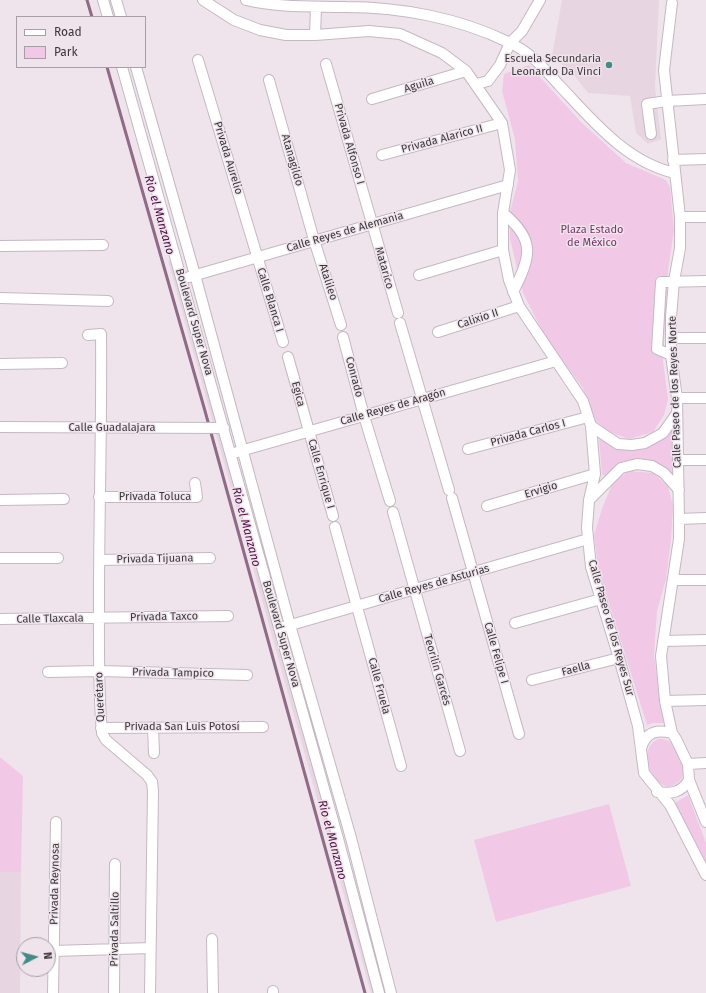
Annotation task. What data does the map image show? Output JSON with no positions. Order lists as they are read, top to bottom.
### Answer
{
  "streets": {
    "street": [
      "Aguila",
      "Privada Alarico II",
      "Privada Alfonso I",
      "Privada Aurelio",
      "Atanagildo",
      "Calle Reyes de Alemania",
      "Matarico",
      "Atalileo",
      "Calle Blanca I",
      "Calixio II",
      "Boulevard Super Nova",
      "Conrado",
      "Calle Paseo de los Reyes Norte",
      "Egica",
      "Calle Reyes de Aragón",
      "Calle Guadalajara",
      "Privada Carlos I",
      "Calle Enrique I",
      "Ervigio",
      "Privada Toluca",
      "Privada Tijuana",
      "Calle Reyes de Asturias",
      "Privada Taxco",
      "Calle Tlaxcala",
      "Calle Paseo de los Reyes Sur",
      "Calle Felipe I",
      "Faella",
      "Teorilin Garcés",
      "Privada Tampico",
      "Calle Fruela",
      "Querétaro",
      "Privada San Luis Potosí",
      "Privada Reynosa",
      "Privada Saltillo"
    ]
  },
  "crossings": [
    ["Aguila", "Calle Paseo de los Reyes Sur"],
    ["Privada Alarico II", "Calle Paseo de los Reyes Sur"],
    ["Privada Alfonso I", "Calle Reyes de Alemania"],
    ["Privada Alfonso I", "Matarico"],
    ["Privada Aurelio", "Calle Reyes de Alemania"],
    ["Privada Aurelio", "Calle Blanca I"],
    ["Atanagildo", "Calle Reyes de Alemania"],
    ["Atanagildo", "Atalileo"],
    ["Calle Reyes de Alemania", "Matarico"],
    ["Calle Reyes de Alemania", "Atalileo"],
    ["Calle Reyes de Alemania", "Calle Blanca I"],
    ["Calle Reyes de Alemania", "Boulevard Super Nova"],
    ["Calle Reyes de Alemania", "Calle Paseo de los Reyes Sur"],
    ["Calixio II", "Calle Paseo de los Reyes Sur"],
    ["Boulevard Super Nova", "Calle Reyes de Aragón"],
    ["Boulevard Super Nova", "Calle Guadalajara"],
    ["Boulevard Super Nova", "Calle Reyes de Asturias"],
    ["Conrado", "Calle Reyes de Aragón"],
    ["Calle Paseo de los Reyes Norte", "Calle Paseo de los Reyes Sur"],
    ["Egica", "Calle Reyes de Aragón"],
    ["Egica", "Calle Enrique I"],
    ["Calle Reyes de Aragón", "Calle Enrique I"],
    ["Calle Reyes de Aragón", "Calle Paseo de los Reyes Sur"],
    ["Calle Reyes de Aragón", "Calle Felipe I"],
    ["Calle Guadalajara", "Querétaro"],
    ["Privada Carlos I", "Calle Paseo de los Reyes Sur"],
    ["Ervigio", "Calle Paseo de los Reyes Sur"],
    ["Privada Toluca", "Querétaro"],
    ["Privada Tijuana", "Querétaro"],
    ["Calle Reyes de Asturias", "Calle Paseo de los Reyes Sur"],
    ["Calle Reyes de Asturias", "Calle Felipe I"],
    ["Calle Reyes de Asturias", "Teorilin Garcés"],
    ["Calle Reyes de Asturias", "Calle Fruela"],
    ["Privada Taxco", "Calle Tlaxcala"],
    ["Privada Taxco", "Querétaro"],
    ["Calle Tlaxcala", "Querétaro"],
    ["Calle Paseo de los Reyes Sur", "Faella"],
    ["Privada Tampico", "Querétaro"],
    ["Querétaro", "Privada San Luis Potosí"]
  ],
  "water": ["Rio el Manzano"],
  "parks": ["Plaza Estado de México"],
  "places": ["Escuela Secundaria Leonardo Da Vinci"],
  "legend": ["Road", "Park"],
  "north": "right"
}
